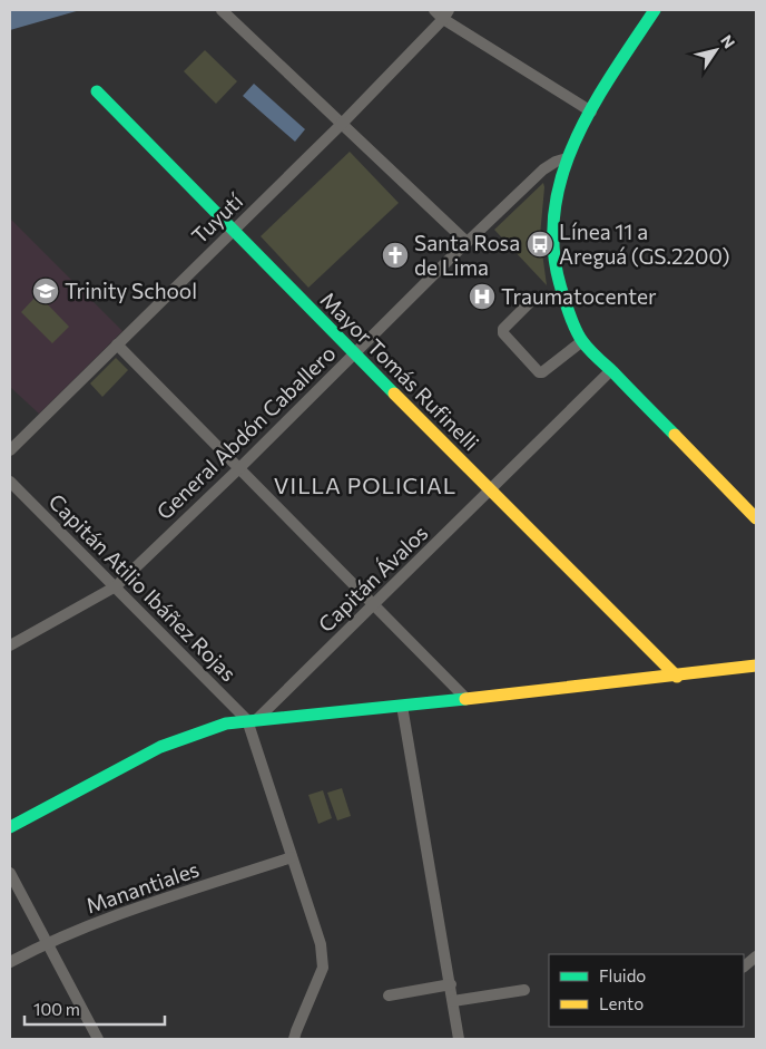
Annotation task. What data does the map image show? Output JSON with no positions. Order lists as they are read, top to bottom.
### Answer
{
  "streets": {
    "street": [
      "Tuyutí",
      "Mayor Tomás Rufinelli",
      "General Abdón Caballero",
      "Capitán Ávalos",
      "Capitán Atilio Ibáñez Rojas",
      "Manantiales"
    ]
  },
  "crossings": [
    ["Tuyutí", "Mayor Tomás Rufinelli"],
    ["Mayor Tomás Rufinelli", "General Abdón Caballero"],
    ["Mayor Tomás Rufinelli", "Capitán Ávalos"],
    ["General Abdón Caballero", "Capitán Atilio Ibáñez Rojas"],
    ["Capitán Ávalos", "Capitán Atilio Ibáñez Rojas"]
  ],
  "districts": ["VILLA POLICIAL"],
  "places": {
    "bus stop": ["Línea 11 a Areguá (GS.2200)"],
    "church": ["Santa Rosa de Lima"],
    "school or university": ["Trinity School"],
    "hospital": ["Traumatocenter"]
  },
  "legend": ["Fluido", "Lento"],
  "scale_bar": "100 m",
  "north": "top right"
}
